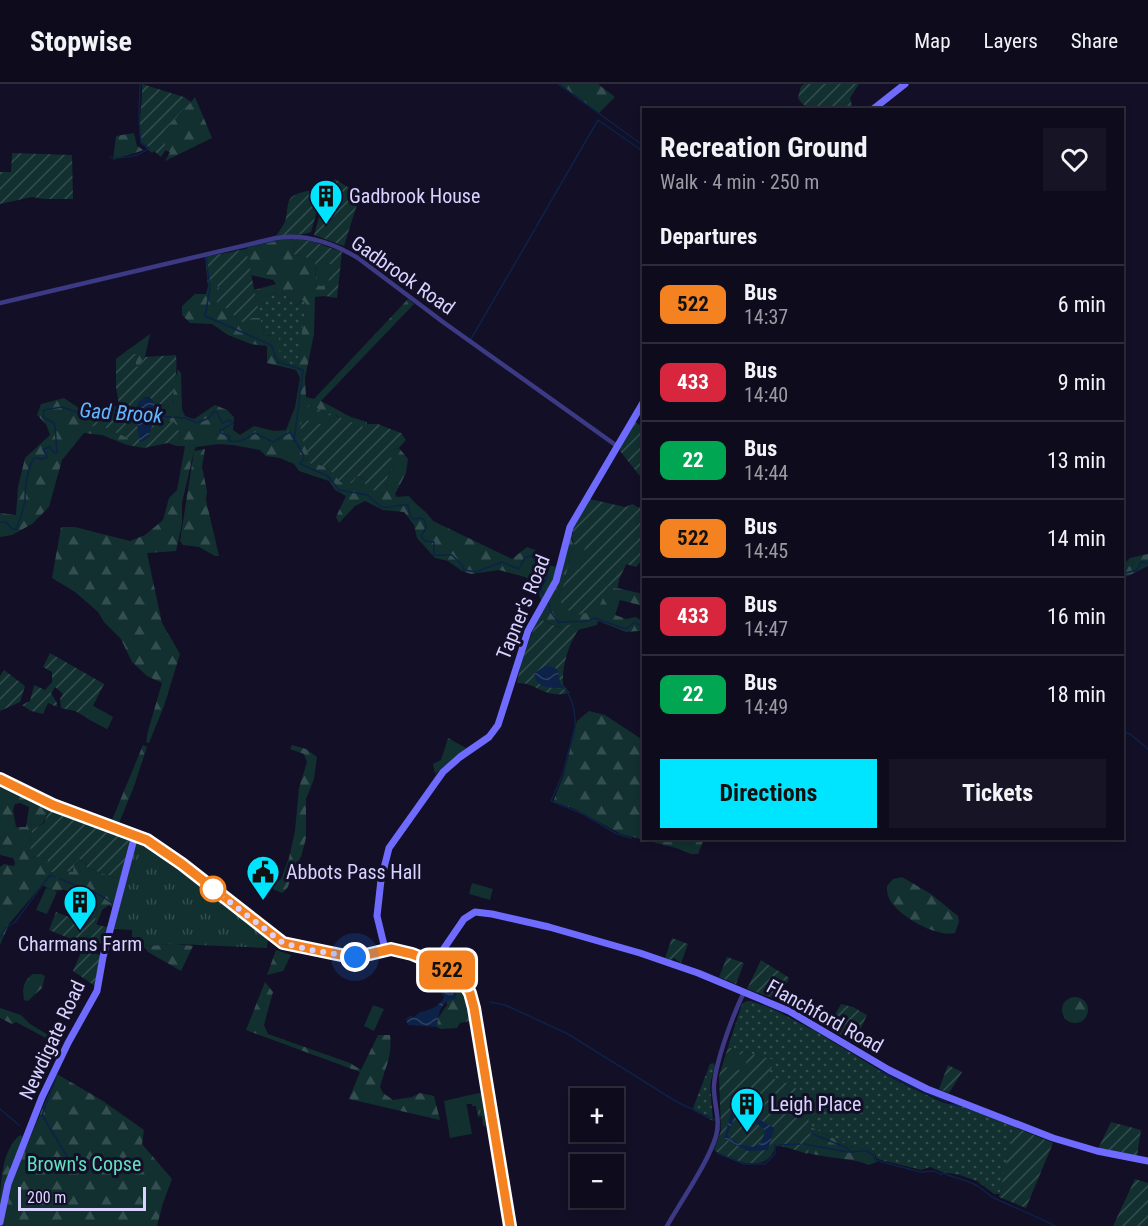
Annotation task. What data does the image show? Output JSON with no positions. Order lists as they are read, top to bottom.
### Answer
{
  "streets": {
    "street": [
      "Gadbrook Road",
      "Tapner's Road",
      "Flanchford Road",
      "Newdigate Road"
    ]
  },
  "crossings": [
    ["Gadbrook Road", "Tapner's Road"]
  ],
  "water": ["Gad Brook"],
  "parks": ["Brown's Copse"],
  "places": {
    "building": ["Gadbrook House", "Charmans Farm", "Leigh Place"],
    "public building": ["Abbots Pass Hall"]
  },
  "lines": ["bus line 522"],
  "scale_bar": "200 m",
  "page": {
    "header": "Stopwise",
    "nav": ["Map", "Layers", "Share"],
    "on_map": "522",
    "heading": [
      ["Recreation Ground", "Walk · 4 min · 250 m"],
      "Departures"
    ],
    "list": [
      {
        "mark": "522",
        "name": "Bus",
        "note": "14:37",
        "value": "6 min"
      },
      {
        "mark": "433",
        "name": "Bus",
        "note": "14:40",
        "value": "9 min"
      },
      {
        "mark": "22",
        "name": "Bus",
        "note": "14:44",
        "value": "13 min"
      },
      {
        "mark": "522",
        "name": "Bus",
        "note": "14:45",
        "value": "14 min"
      },
      {
        "mark": "433",
        "name": "Bus",
        "note": "14:47",
        "value": "16 min"
      },
      {
        "mark": "22",
        "name": "Bus",
        "note": "14:49",
        "value": "18 min"
      }
    ],
    "buttons": ["Directions", "Tickets"],
    "map_buttons": ["+", "−"],
    "scale": "200 m"
  }
}
